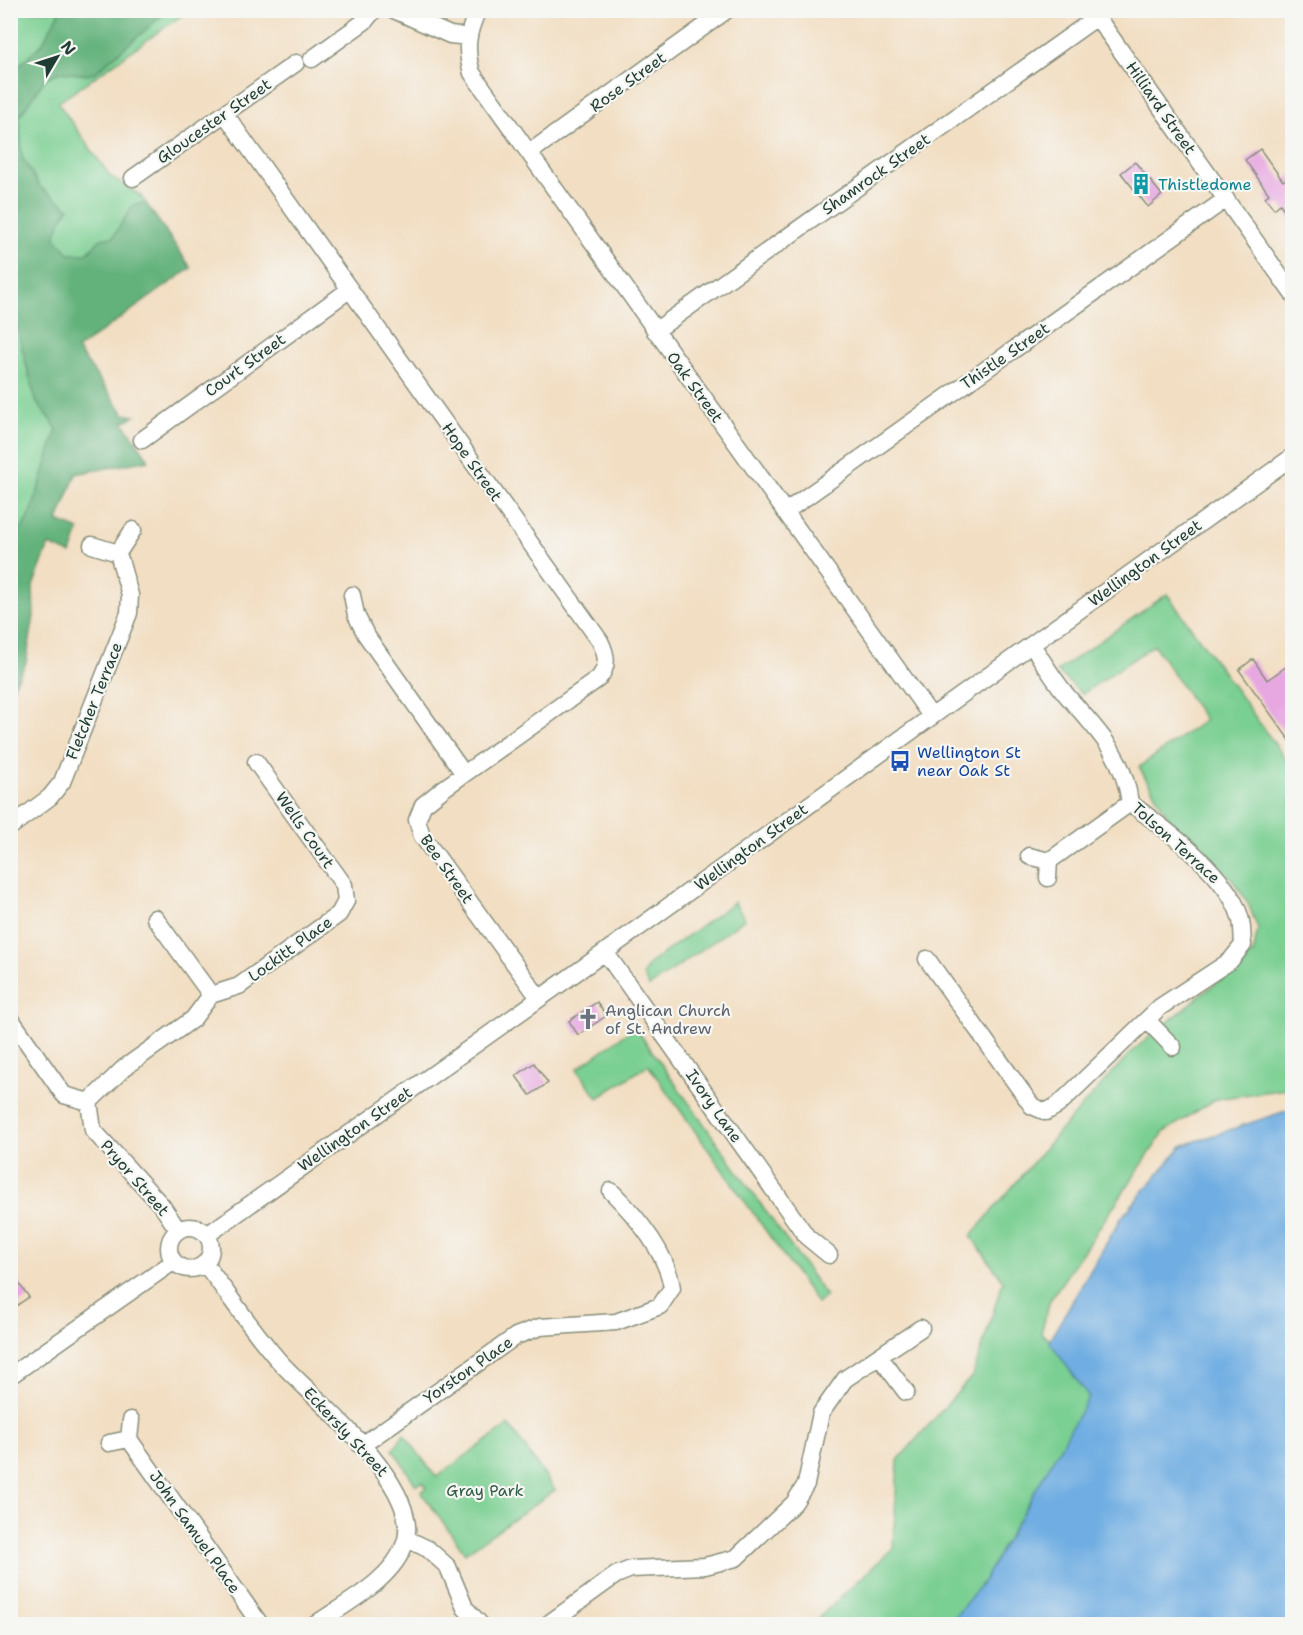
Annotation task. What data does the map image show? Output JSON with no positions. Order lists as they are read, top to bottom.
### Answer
{
  "streets": {
    "street": [
      "Rose Street",
      "Hilliard Street",
      "Gloucester Street",
      "Shamrock Street",
      "Thistle Street",
      "Court Street",
      "Oak Street",
      "Hope Street",
      "Wellington Street",
      "Fletcher Terrace",
      "Wells Court",
      "Tolson Terrace",
      "Bee Street",
      "Lockitt Place",
      "Ivory Lane",
      "Pryor Street",
      "Yorston Place",
      "Eckersly Street",
      "John Samuel Place"
    ]
  },
  "crossings": [
    ["Rose Street", "Oak Street"],
    ["Hilliard Street", "Shamrock Street"],
    ["Hilliard Street", "Thistle Street"],
    ["Gloucester Street", "Hope Street"],
    ["Shamrock Street", "Oak Street"],
    ["Thistle Street", "Oak Street"],
    ["Court Street", "Hope Street"],
    ["Oak Street", "Wellington Street"],
    ["Hope Street", "Bee Street"],
    ["Wellington Street", "Tolson Terrace"],
    ["Wellington Street", "Bee Street"],
    ["Wellington Street", "Ivory Lane"],
    ["Wellington Street", "Pryor Street"],
    ["Wellington Street", "Eckersly Street"],
    ["Wells Court", "Lockitt Place"],
    ["Pryor Street", "Eckersly Street"],
    ["Yorston Place", "Eckersly Street"]
  ],
  "parks": ["Gray Park"],
  "places": {
    "building": ["Thistledome"],
    "bus stop": ["Wellington St near Oak St"],
    "church": ["Anglican Church of St. Andrew"]
  },
  "north": "top right"
}
